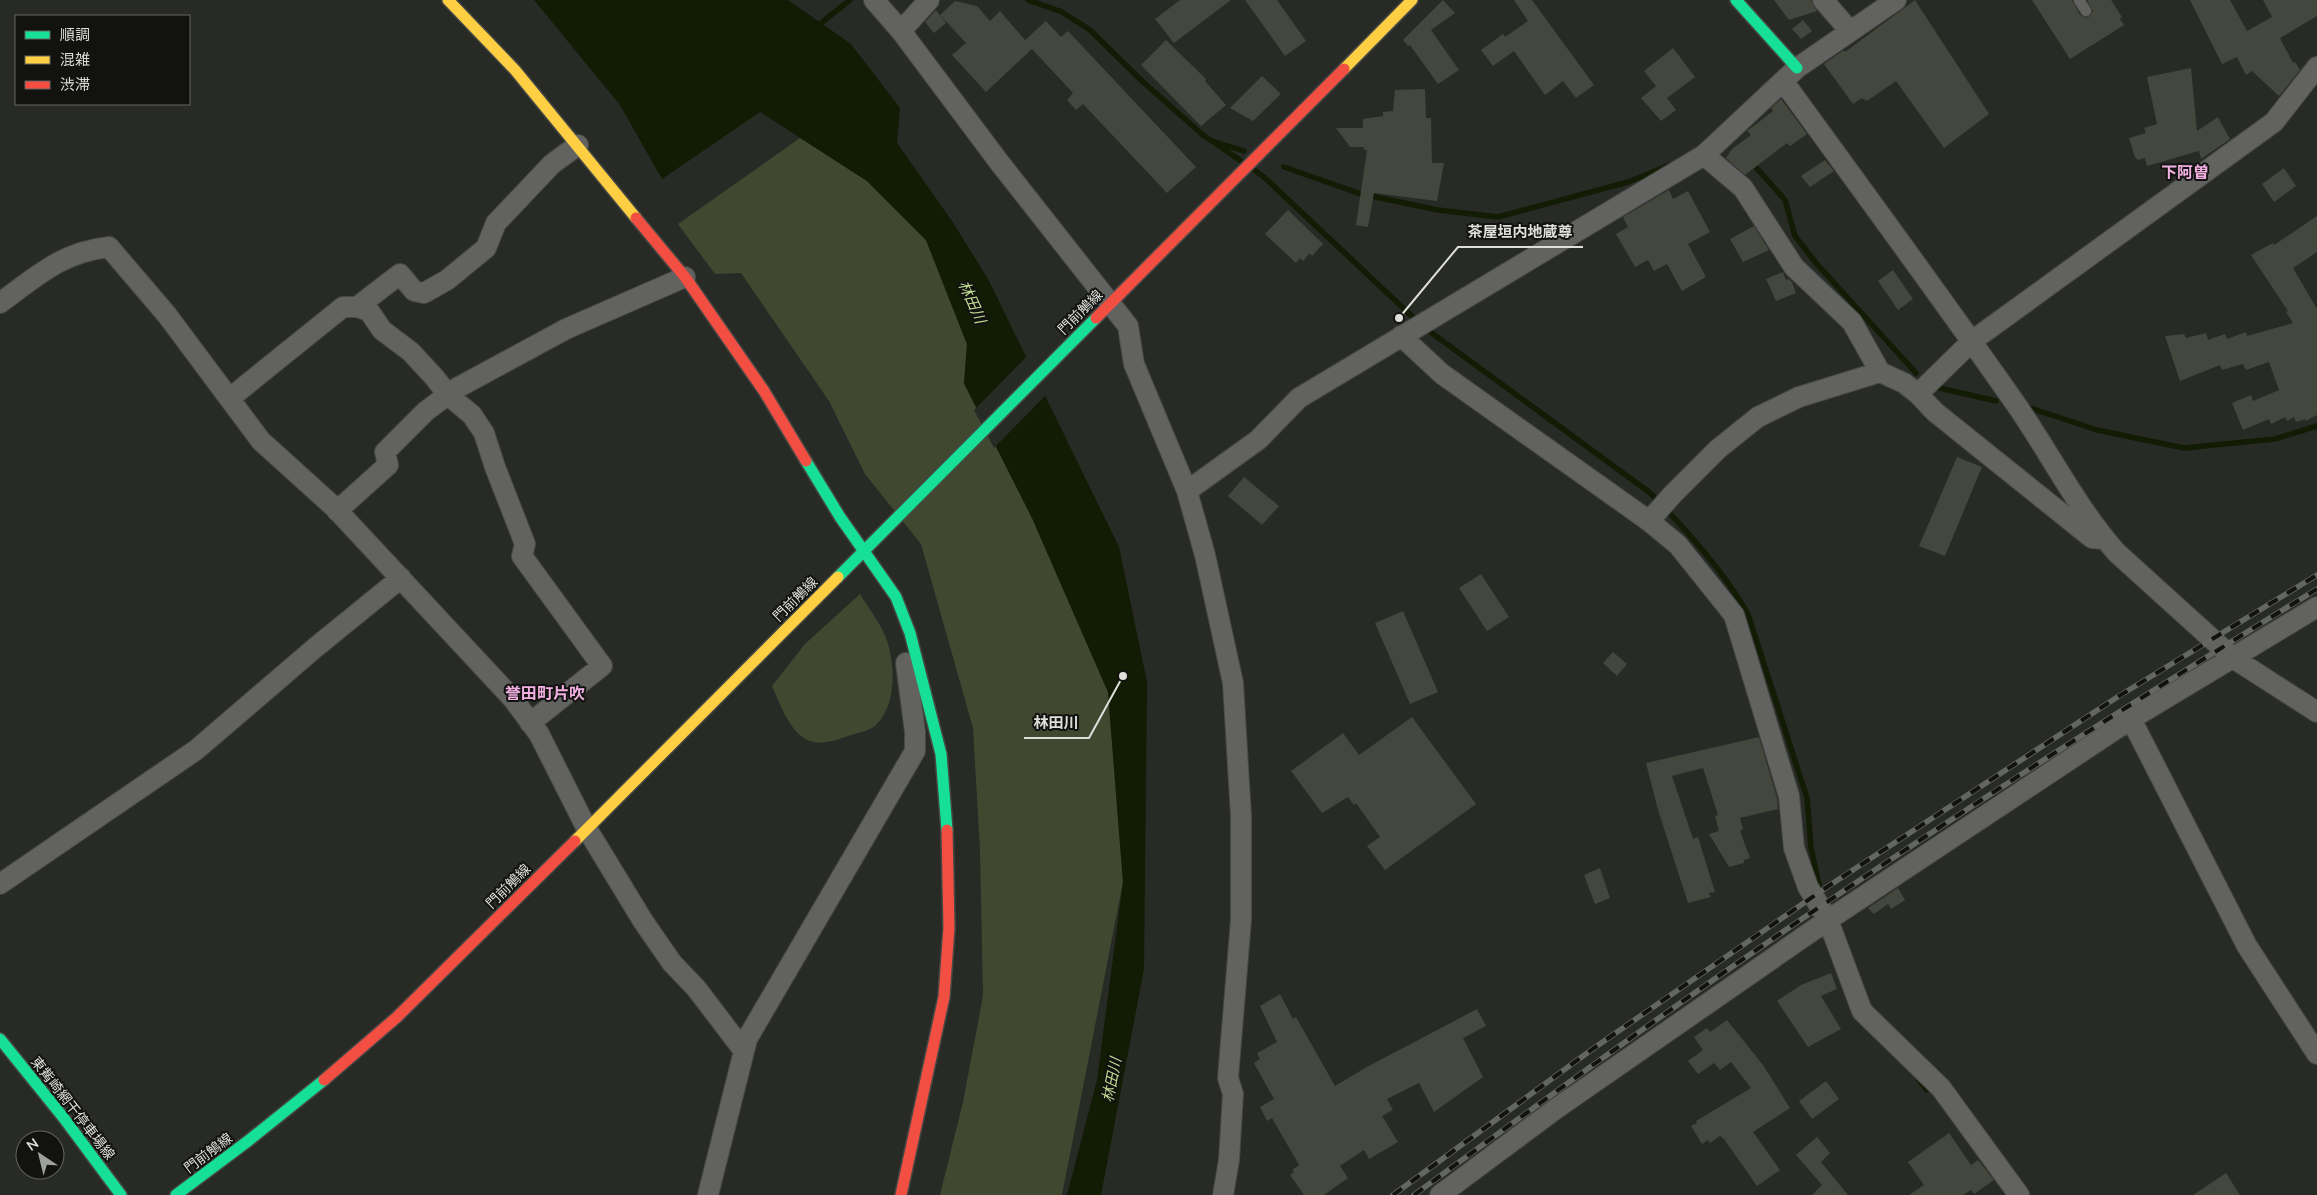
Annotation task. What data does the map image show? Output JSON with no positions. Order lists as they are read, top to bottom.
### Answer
{
  "streets": {
    "main road": ["門前鵤線", "東觜崎網干停車場線"]
  },
  "districts": ["下阿曽", "誉田町片吹"],
  "water": ["林田川"],
  "places": ["茶屋垣内地蔵尊", "林田川"],
  "legend": ["順調", "混雑", "渋滞"],
  "north": "top left"
}
